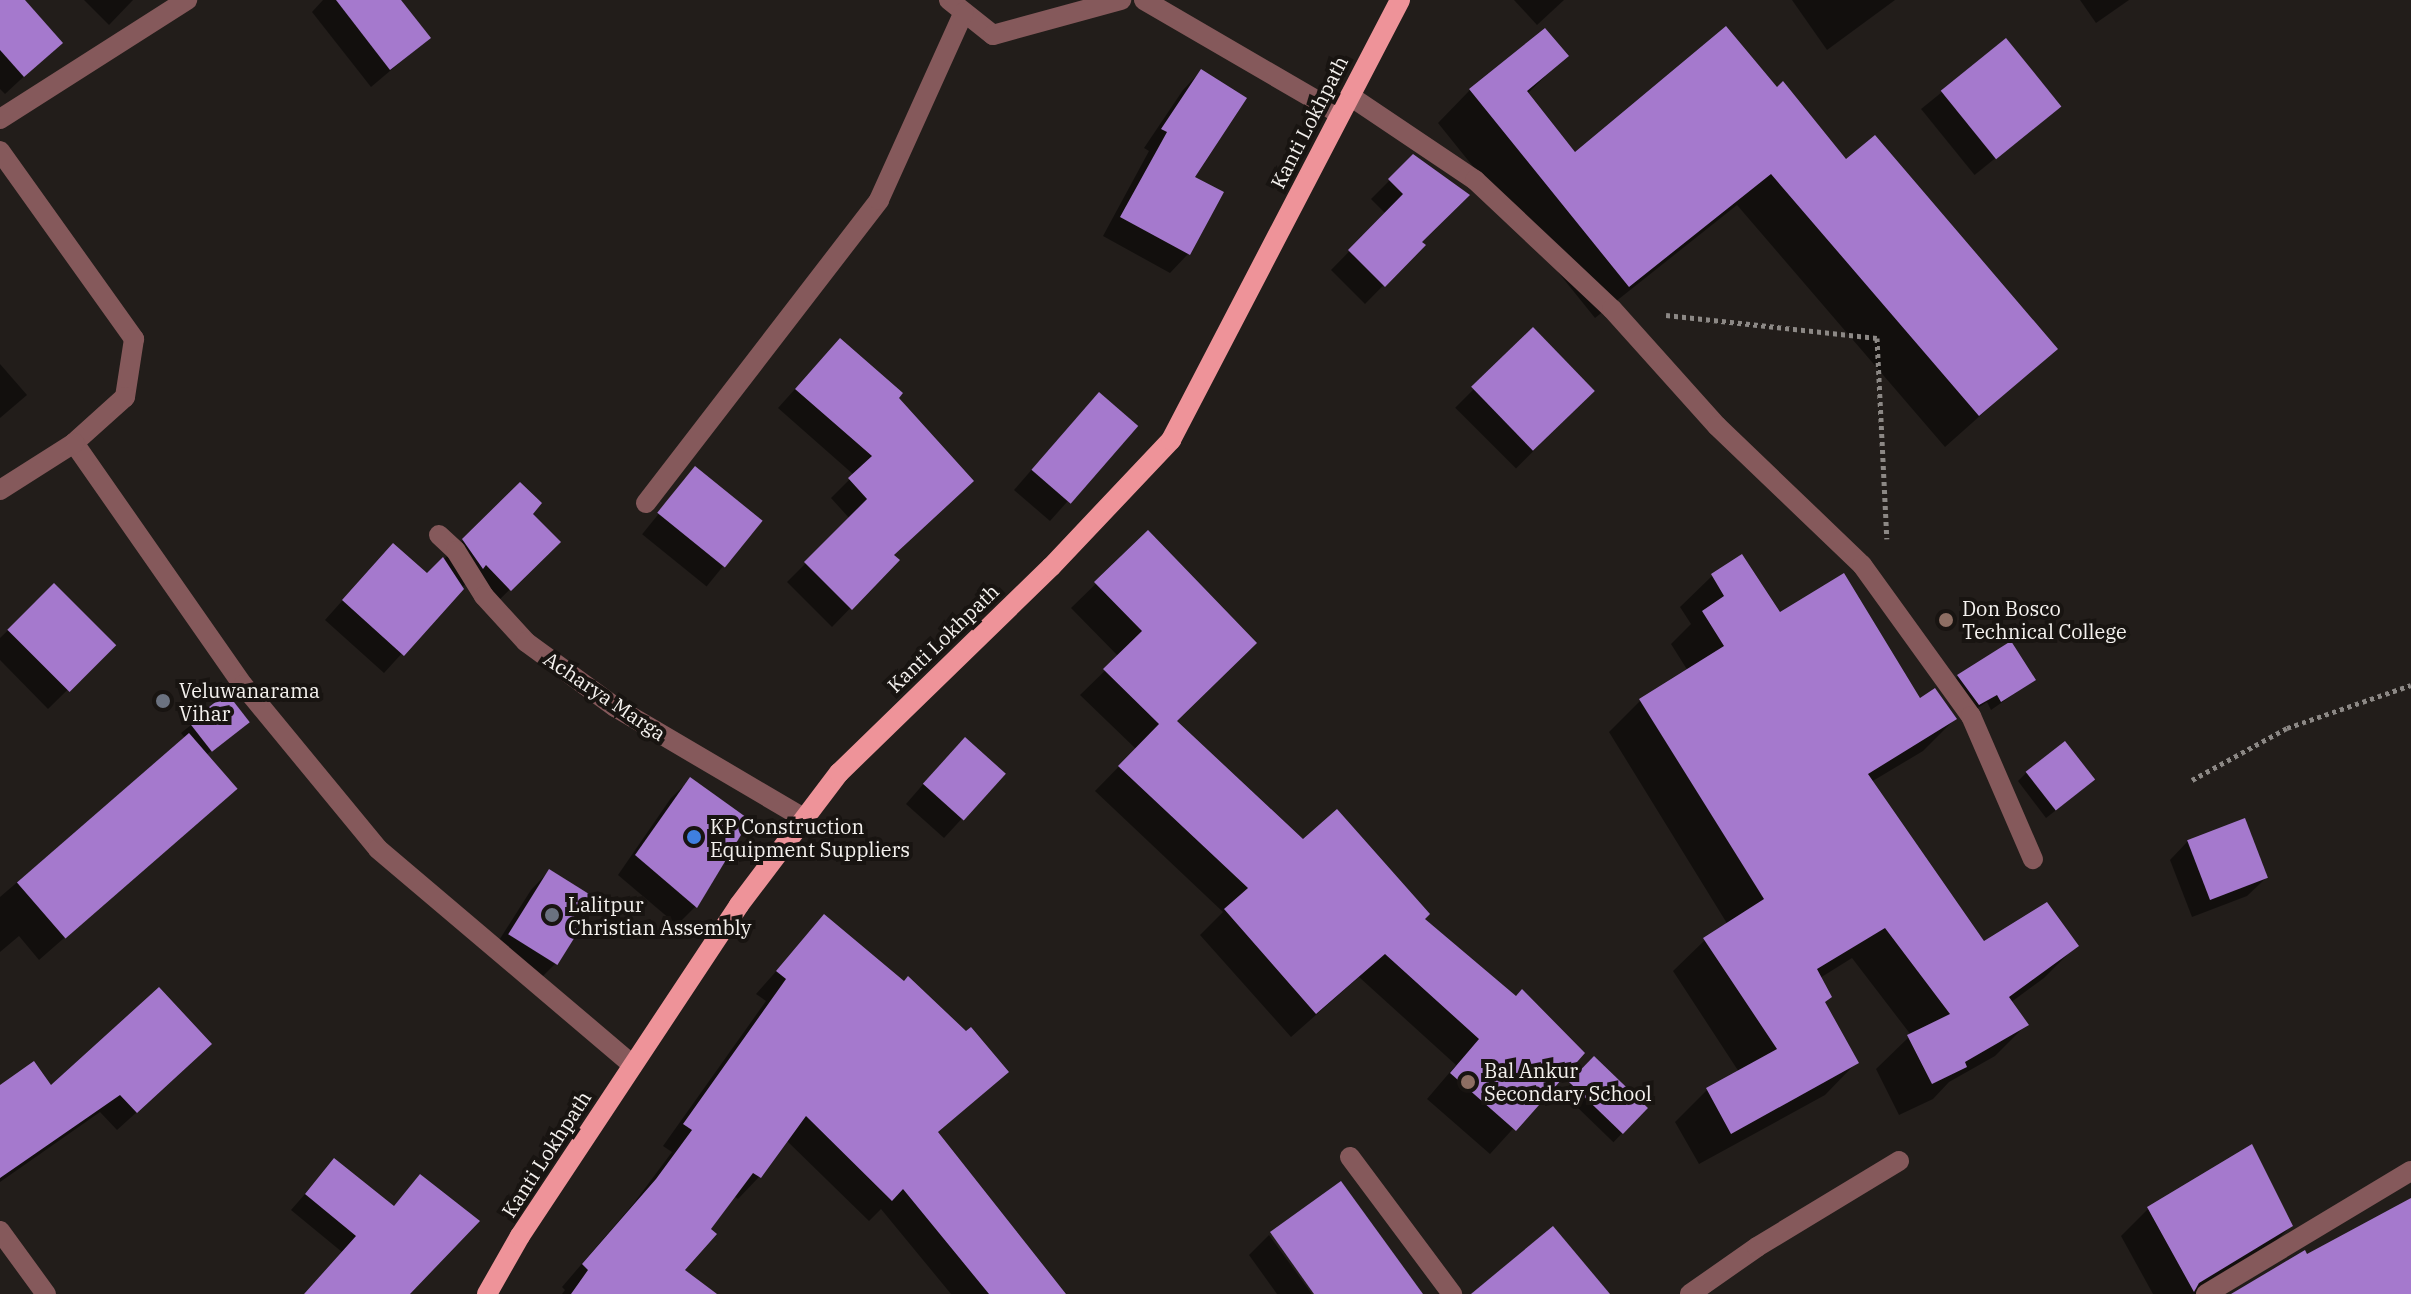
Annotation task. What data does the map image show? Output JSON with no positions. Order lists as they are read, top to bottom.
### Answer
{
  "streets": {
    "main road": ["Kanti Lokhpath"],
    "street": ["Acharya Marga"]
  },
  "crossings": [
    ["Kanti Lokhpath", "Acharya Marga"]
  ],
  "places": [
    "Don Bosco Technical College",
    "Veluwanarama Vihar",
    "KP Construction Equipment Suppliers",
    "Lalitpur Christian Assembly",
    "Bal Ankur Secondary School"
  ]
}
